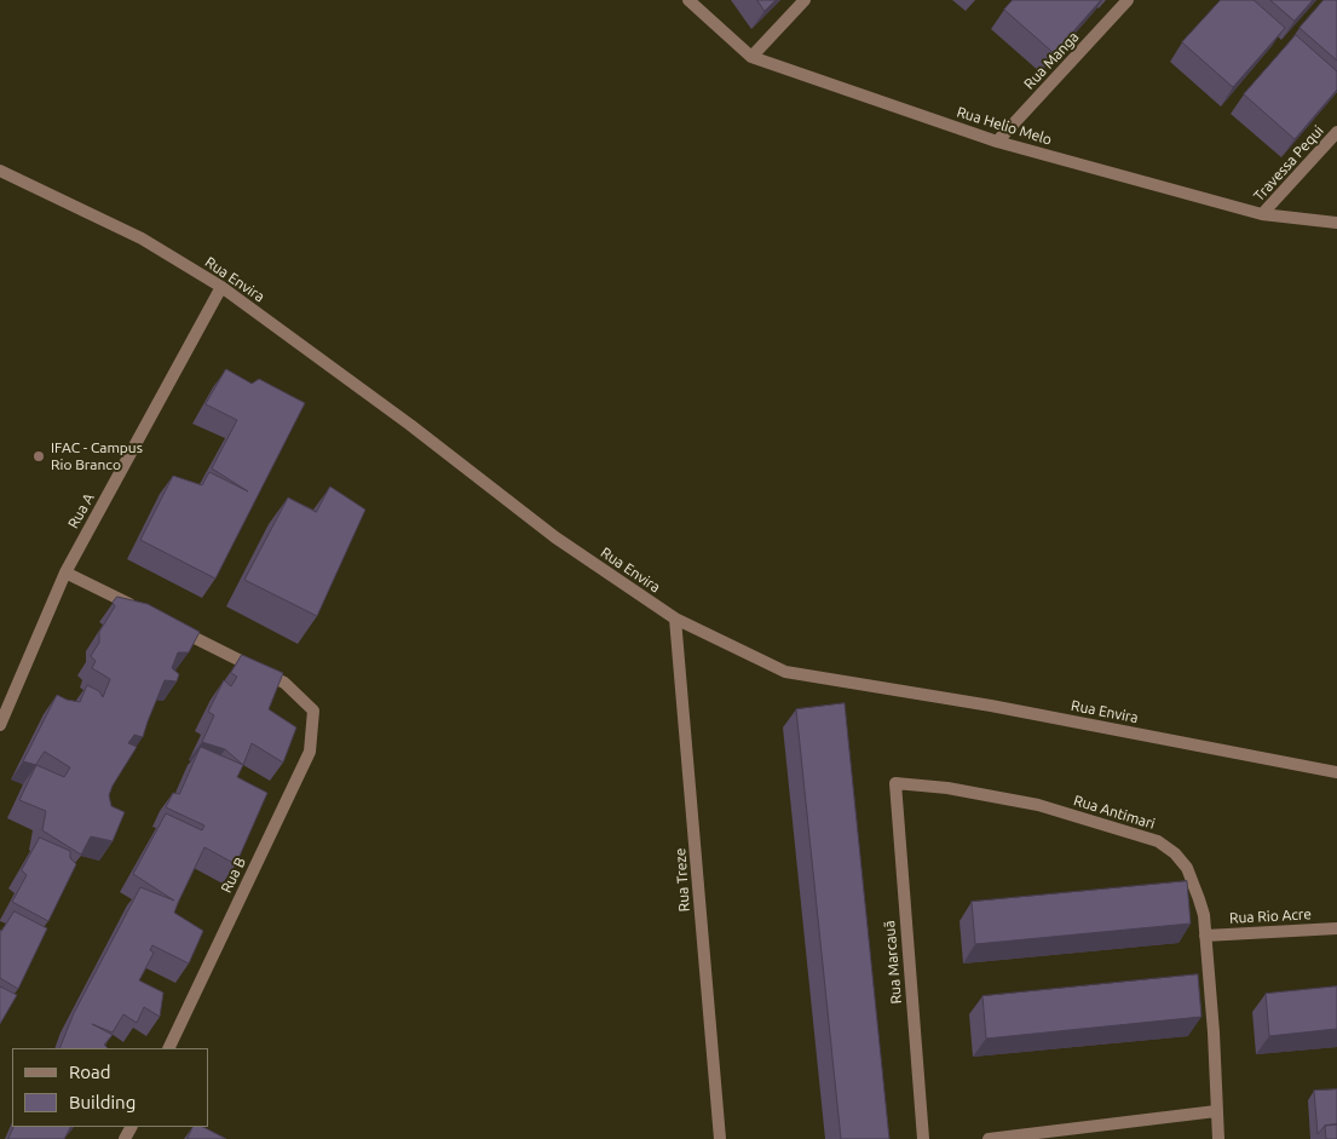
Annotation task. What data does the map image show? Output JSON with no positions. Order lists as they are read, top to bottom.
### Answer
{
  "streets": {
    "street": [
      "Rua Manga",
      "Rua Helio Melo",
      "Travessa Pequi",
      "Rua Envira",
      "Rua A",
      "Rua Antimari",
      "Rua B",
      "Rua Treze",
      "Rua Rio Acre",
      "Rua Marcauã"
    ]
  },
  "crossings": [
    ["Rua Manga", "Rua Helio Melo"],
    ["Rua Helio Melo", "Travessa Pequi"],
    ["Rua Envira", "Rua A"],
    ["Rua Envira", "Rua Treze"],
    ["Rua Antimari", "Rua Rio Acre"],
    ["Rua Antimari", "Rua Marcauã"]
  ],
  "places": ["IFAC - Campus Rio Branco"],
  "legend": ["Road", "Building"]
}
